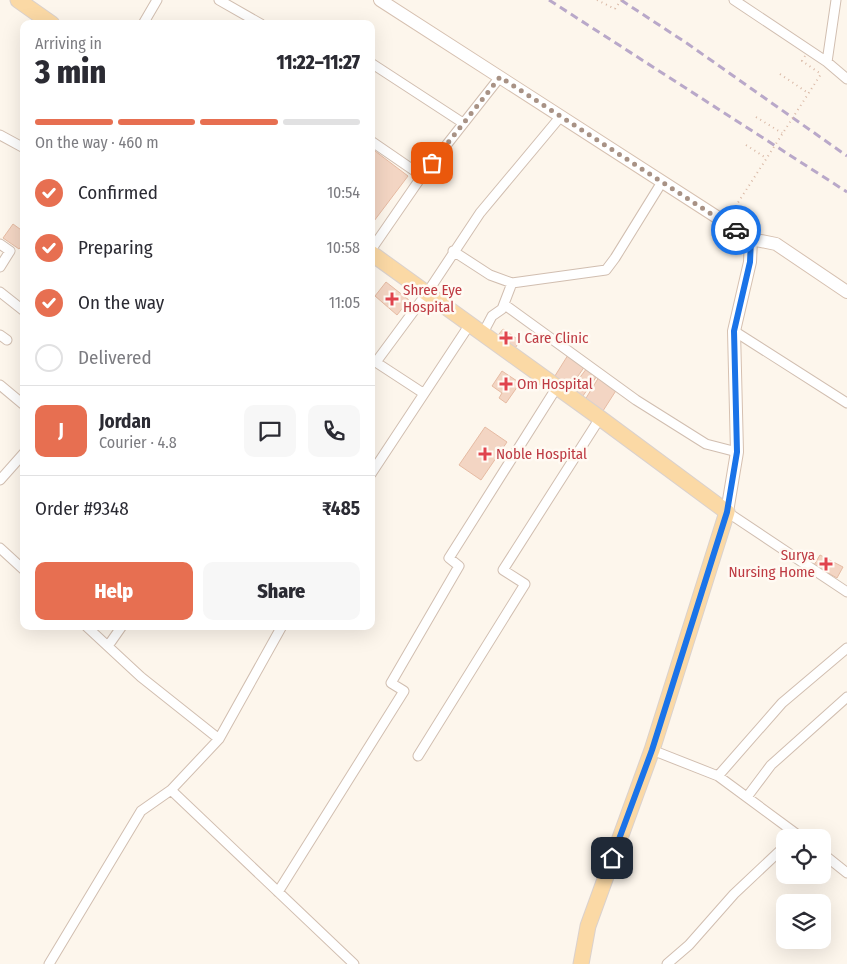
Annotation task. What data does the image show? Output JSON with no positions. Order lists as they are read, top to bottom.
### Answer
{
  "places": {
    "health": [
      "Shree Eye Hospital",
      "I Care Clinic",
      "Om Hospital",
      "Noble Hospital",
      "Surya Nursing Home"
    ]
  },
  "page": {
    "heading": ["3 min", "Arriving in", "11:22–11:27"],
    "panel": [
      "Jordan",
      "Courier · 4.8",
      "Order #9348",
      "₹485"
    ],
    "bar": "On the way · 460 m",
    "list": [
      ["Confirmed", "10:54"],
      ["Preparing", "10:58"],
      ["On the way", "11:05"],
      "Delivered"
    ],
    "round": "J",
    "buttons": ["Help", "Share"]
  }
}
